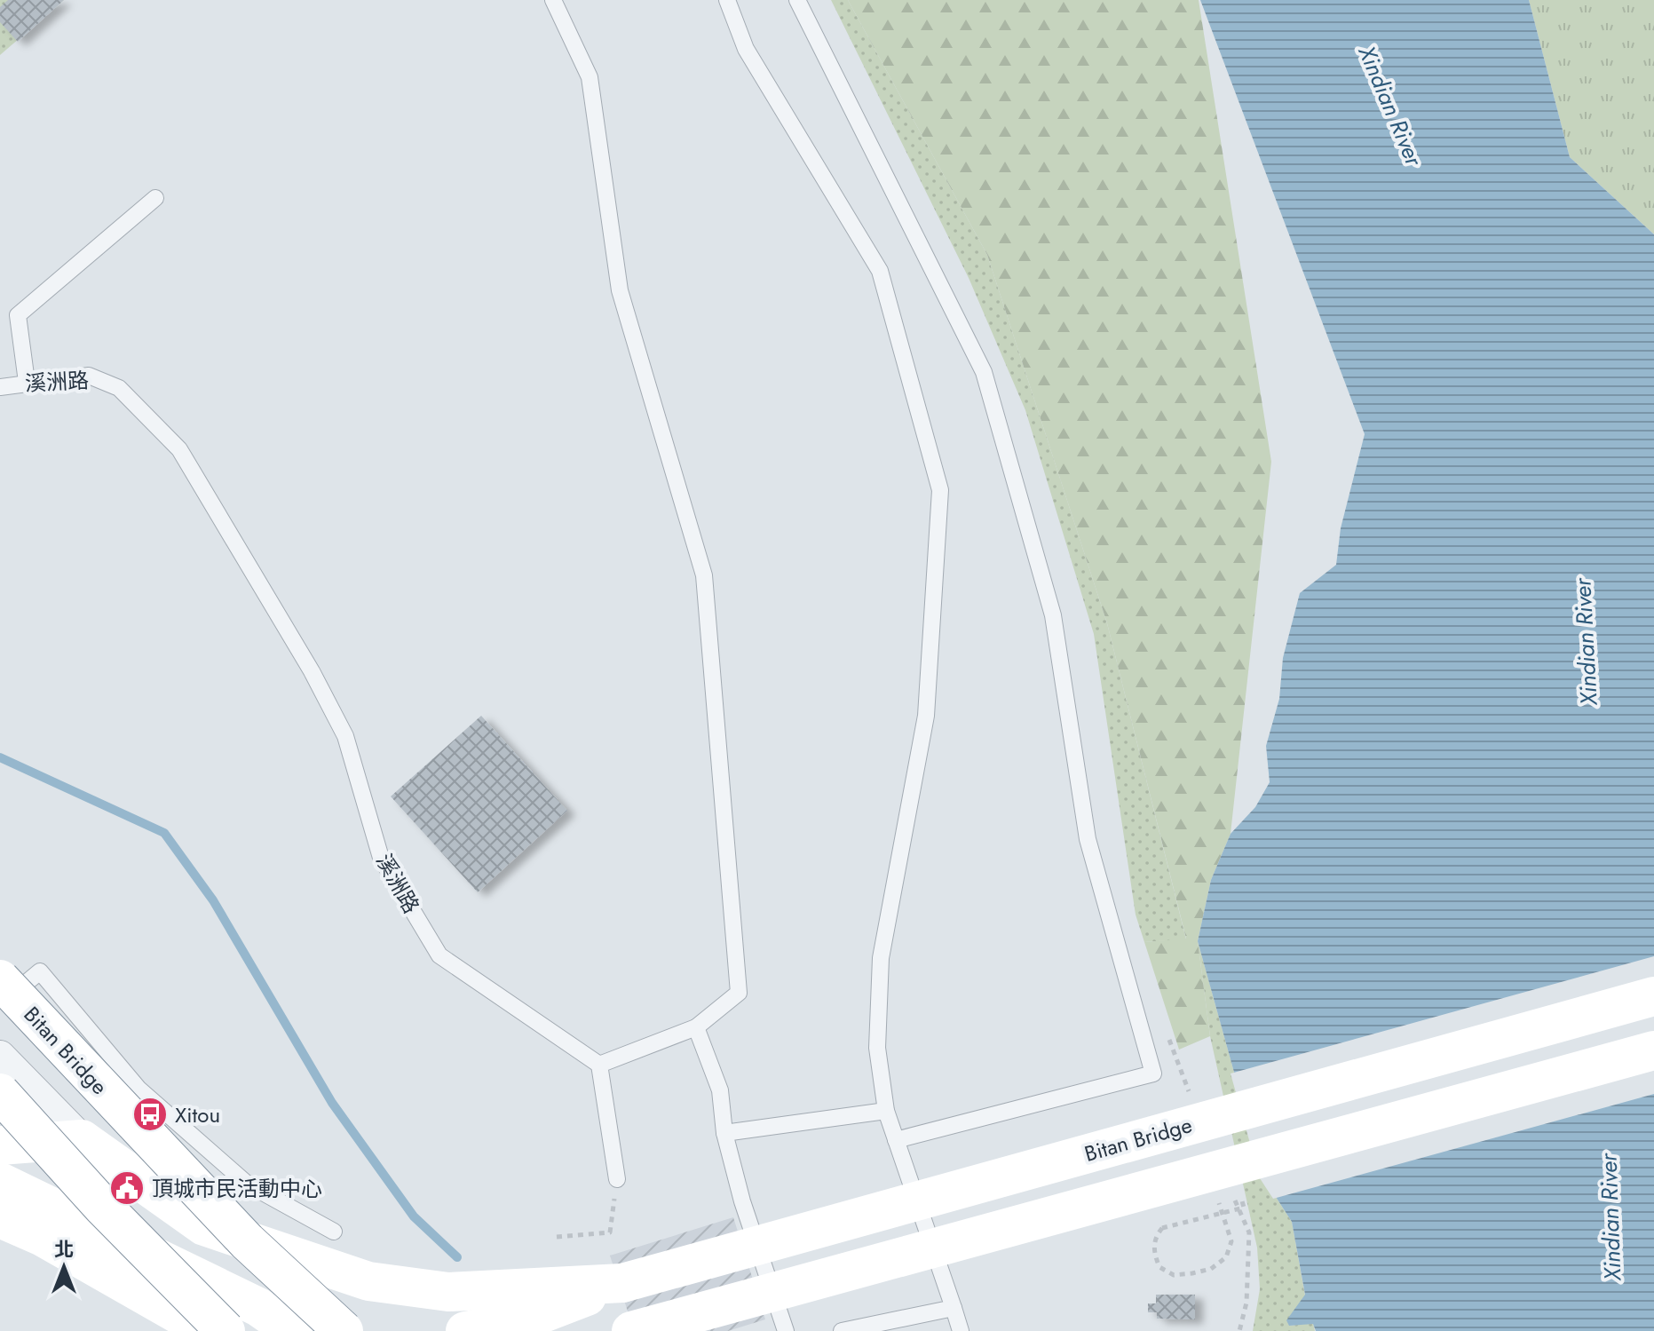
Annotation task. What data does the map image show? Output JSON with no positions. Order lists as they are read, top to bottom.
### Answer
{
  "streets": {
    "main road": ["Bitan Bridge"],
    "lane": ["溪洲路"]
  },
  "water": ["Xindian River"],
  "places": {
    "bus stop": ["Xitou"],
    "public building": ["頂城市民活動中心"]
  },
  "north": "top"
}
